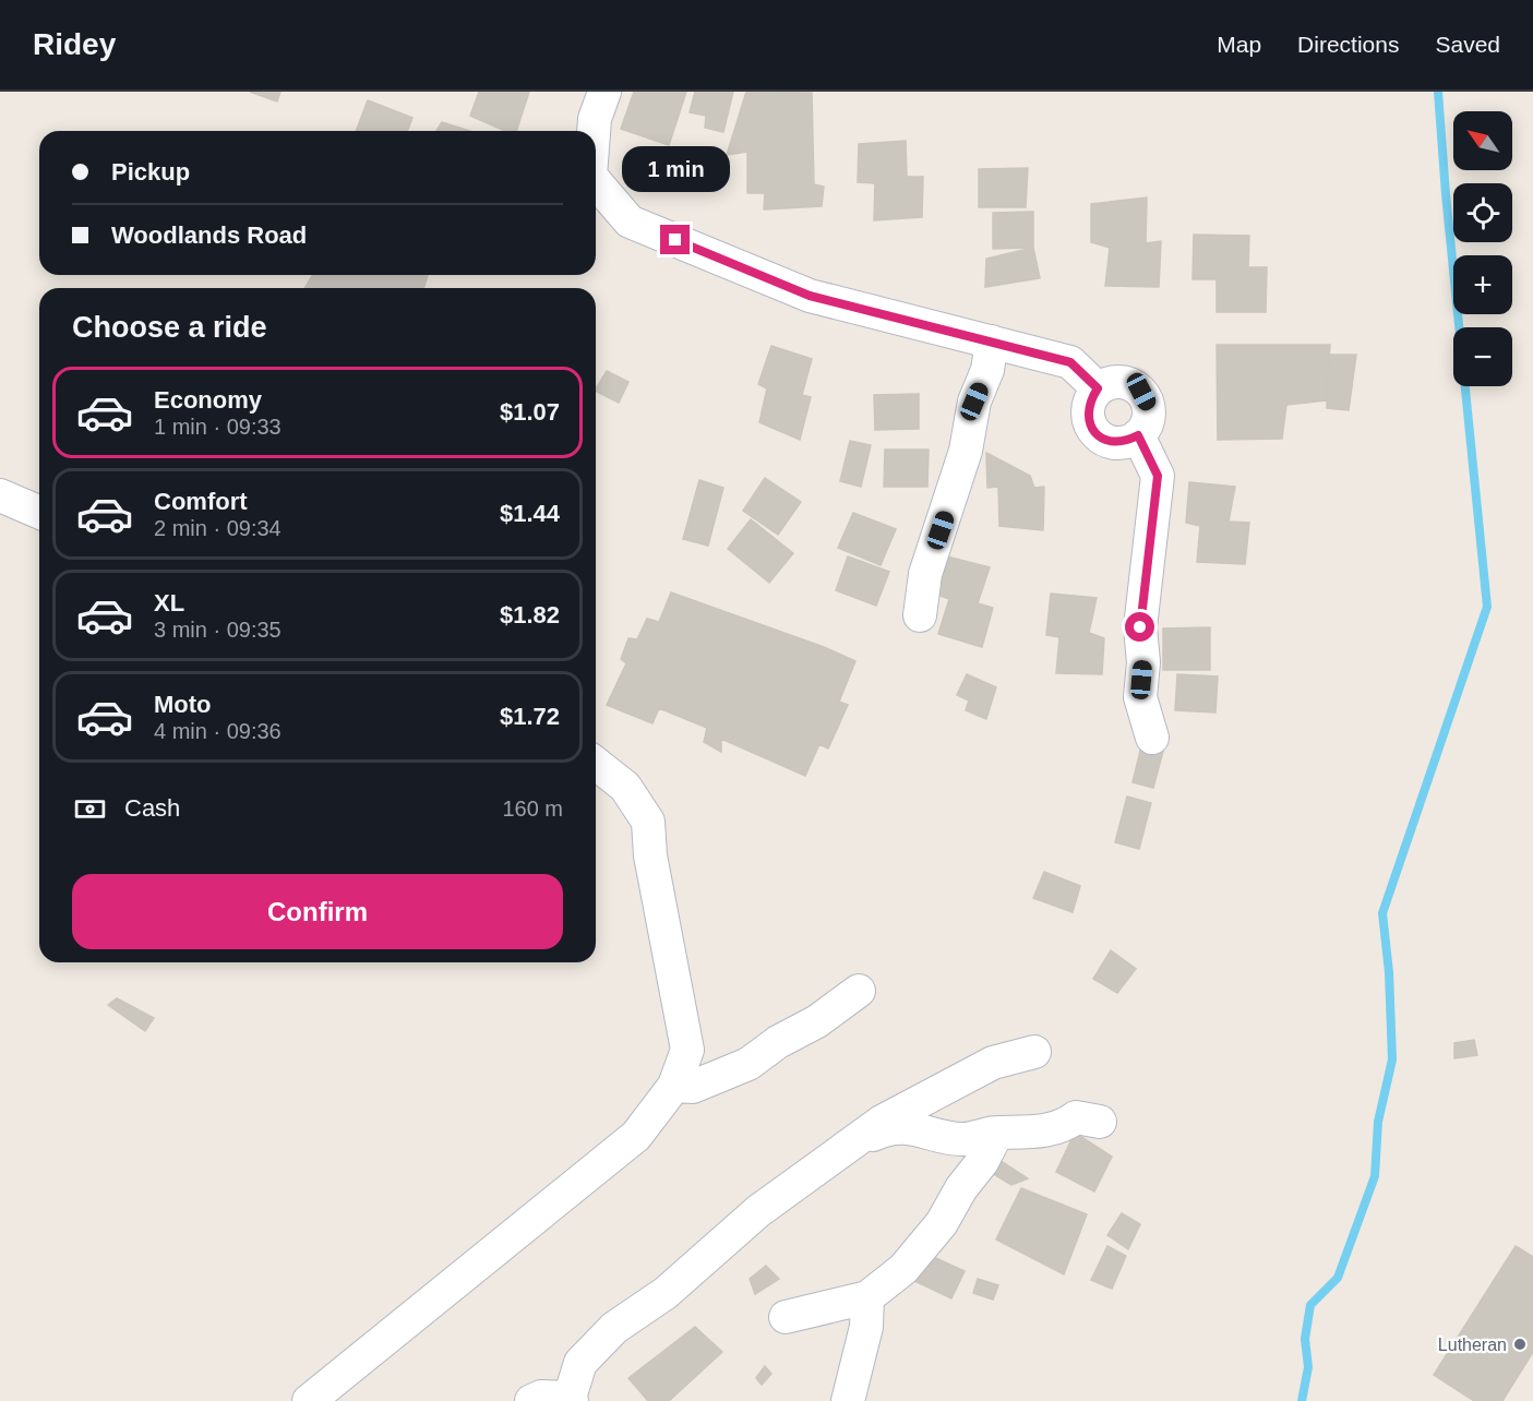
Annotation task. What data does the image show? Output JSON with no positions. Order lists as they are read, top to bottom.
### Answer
{
  "places": ["Lutheran"],
  "north": "top left",
  "page": {
    "header": "Ridey",
    "nav": ["Map", "Directions", "Saved"],
    "map_buttons": ["+", "−"],
    "banner": ["Pickup", "Woodlands Road"],
    "bubble": "1 min",
    "heading": "Choose a ride",
    "list": [
      {
        "name": "Economy",
        "note": "1 min · 09:33",
        "value": "$1.07"
      },
      {
        "name": "Comfort",
        "note": "2 min · 09:34",
        "value": "$1.44"
      },
      {
        "name": "XL",
        "note": "3 min · 09:35",
        "value": "$1.82"
      },
      {
        "name": "Moto",
        "note": "4 min · 09:36",
        "value": "$1.72"
      }
    ],
    "pay": ["Cash", "160 m"],
    "buttons": "Confirm"
  }
}
